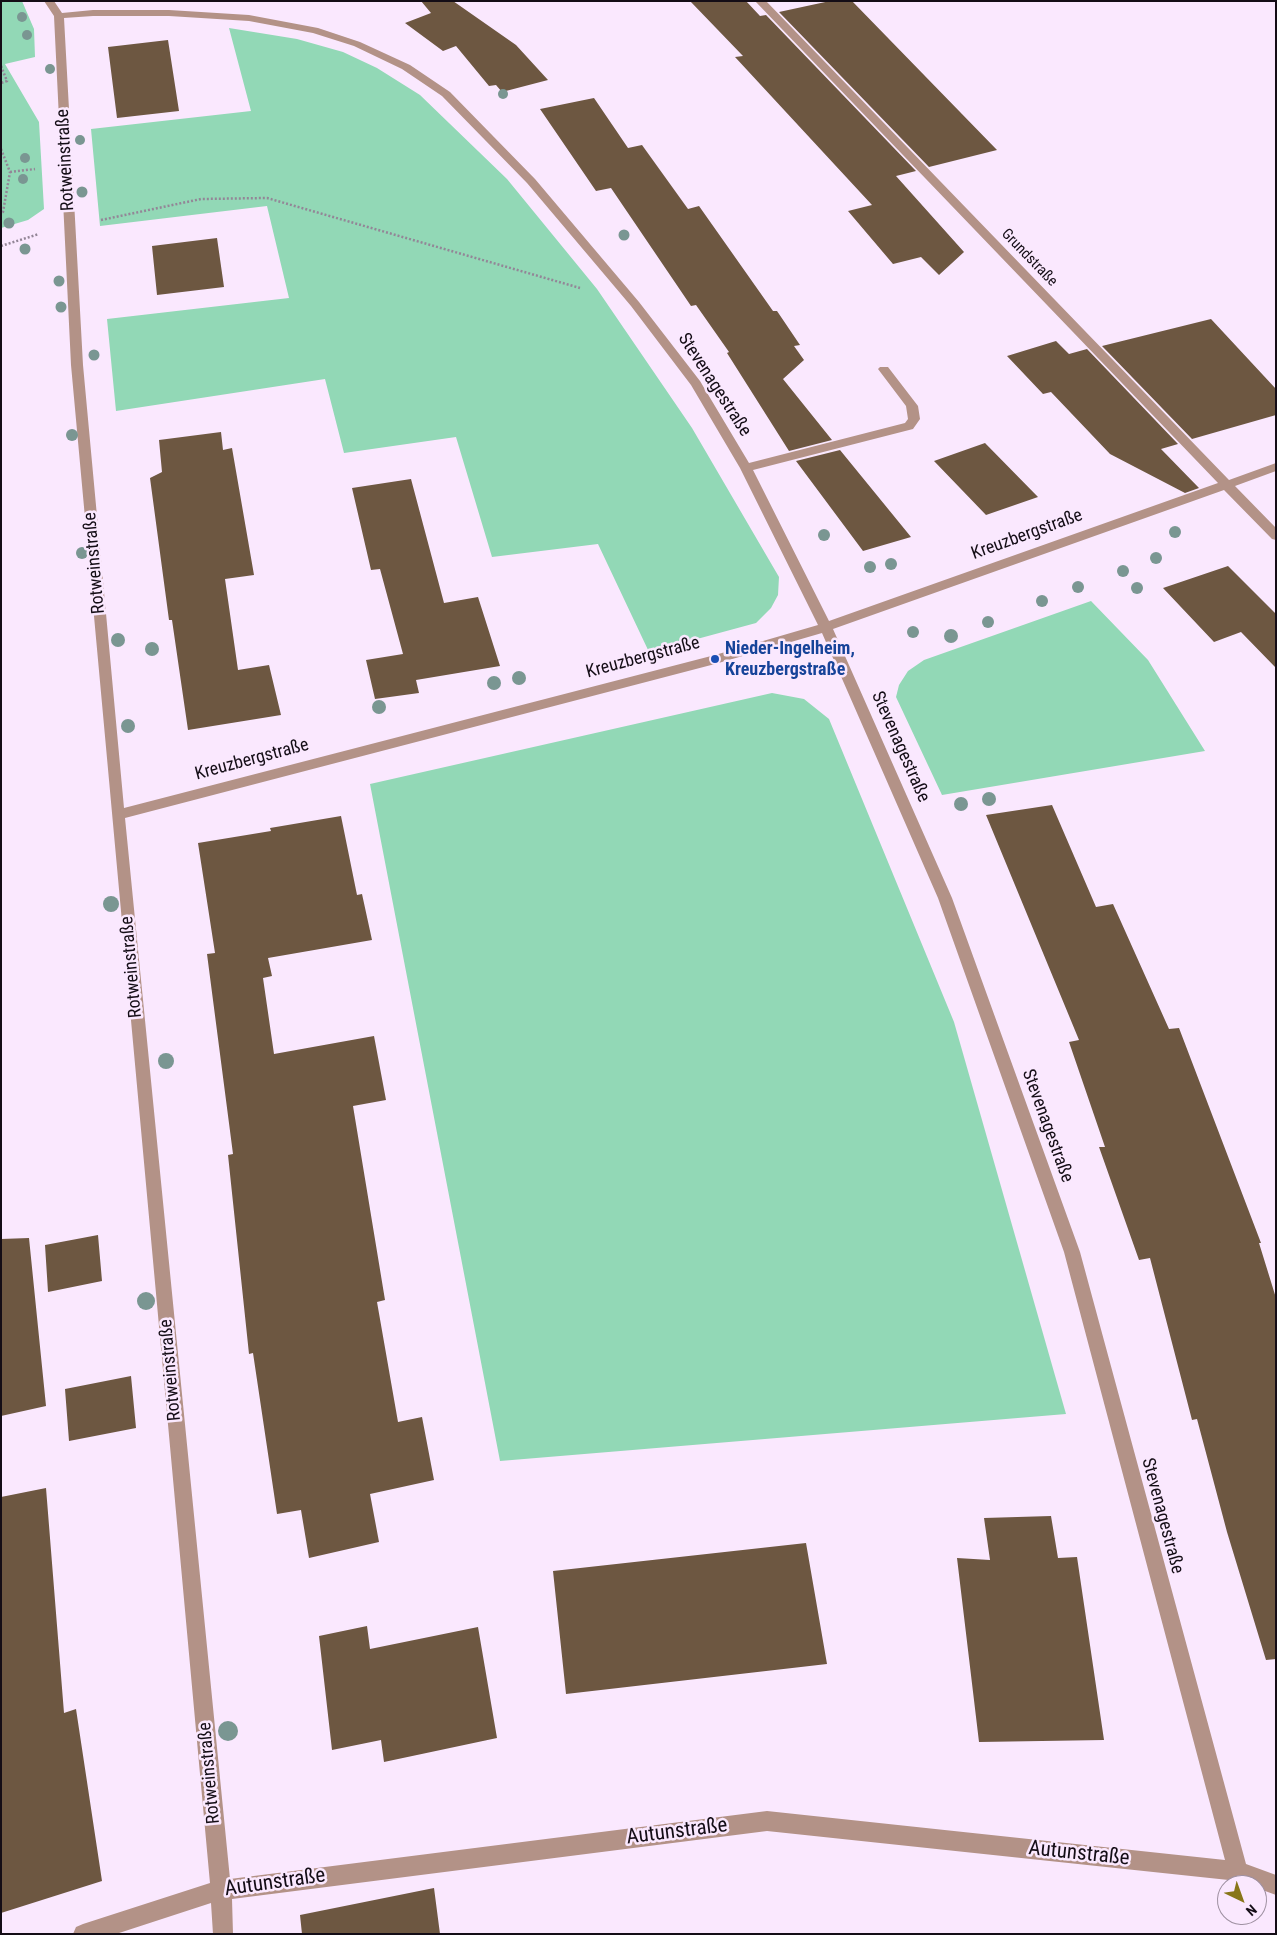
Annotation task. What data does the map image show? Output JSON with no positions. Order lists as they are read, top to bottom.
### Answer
{
  "streets": {
    "street": [
      "Rotweinstraße",
      "Grundstraße",
      "Stevenagestraße",
      "Kreuzbergstraße",
      "Autunstraße"
    ]
  },
  "crossings": [
    ["Rotweinstraße", "Stevenagestraße"],
    ["Rotweinstraße", "Kreuzbergstraße"],
    ["Rotweinstraße", "Autunstraße"],
    ["Grundstraße", "Kreuzbergstraße"],
    ["Stevenagestraße", "Kreuzbergstraße"],
    ["Stevenagestraße", "Autunstraße"]
  ],
  "places": ["Nieder-Ingelheim, Kreuzbergstraße"],
  "north": "bottom right"
}
